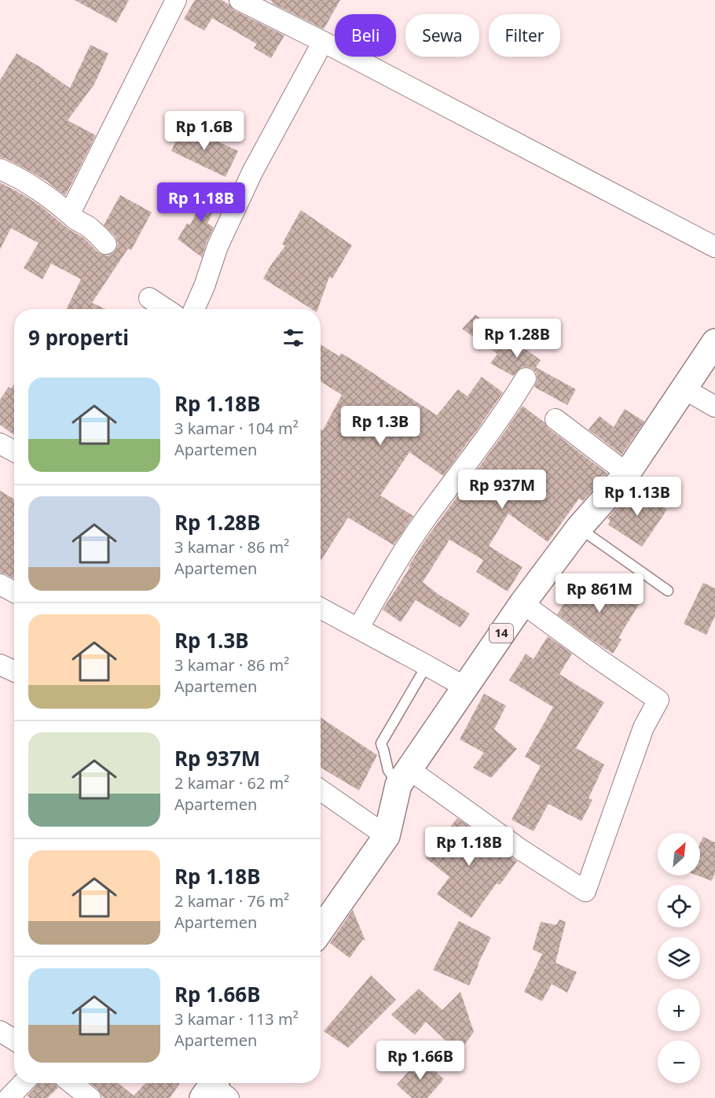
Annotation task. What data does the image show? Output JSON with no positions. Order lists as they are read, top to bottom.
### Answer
{
  "streets": {
    "highway": ["14"]
  },
  "north": "top right",
  "page": {
    "chip": ["Beli", "Sewa", "Filter"],
    "price": [
      "Rp 1.6B",
      "Rp 1.18B",
      "Rp 1.28B",
      "Rp 1.3B",
      "Rp 937M",
      "Rp 1.13B",
      "Rp 861M",
      "Rp 1.18B",
      "Rp 1.66B"
    ],
    "heading": "9 properti",
    "list": [
      {
        "name": "Rp 1.18B",
        "note": "3 kamar · 104 m² · Apartemen"
      },
      {
        "name": "Rp 1.28B",
        "note": "3 kamar · 86 m² · Apartemen"
      },
      {
        "name": "Rp 1.3B",
        "note": "3 kamar · 86 m² · Apartemen"
      },
      {
        "name": "Rp 937M",
        "note": "2 kamar · 62 m² · Apartemen"
      },
      {
        "name": "Rp 1.18B",
        "note": "2 kamar · 76 m² · Apartemen"
      },
      {
        "name": "Rp 1.66B",
        "note": "3 kamar · 113 m² · Apartemen"
      }
    ],
    "map_buttons": ["+", "−"]
  }
}
